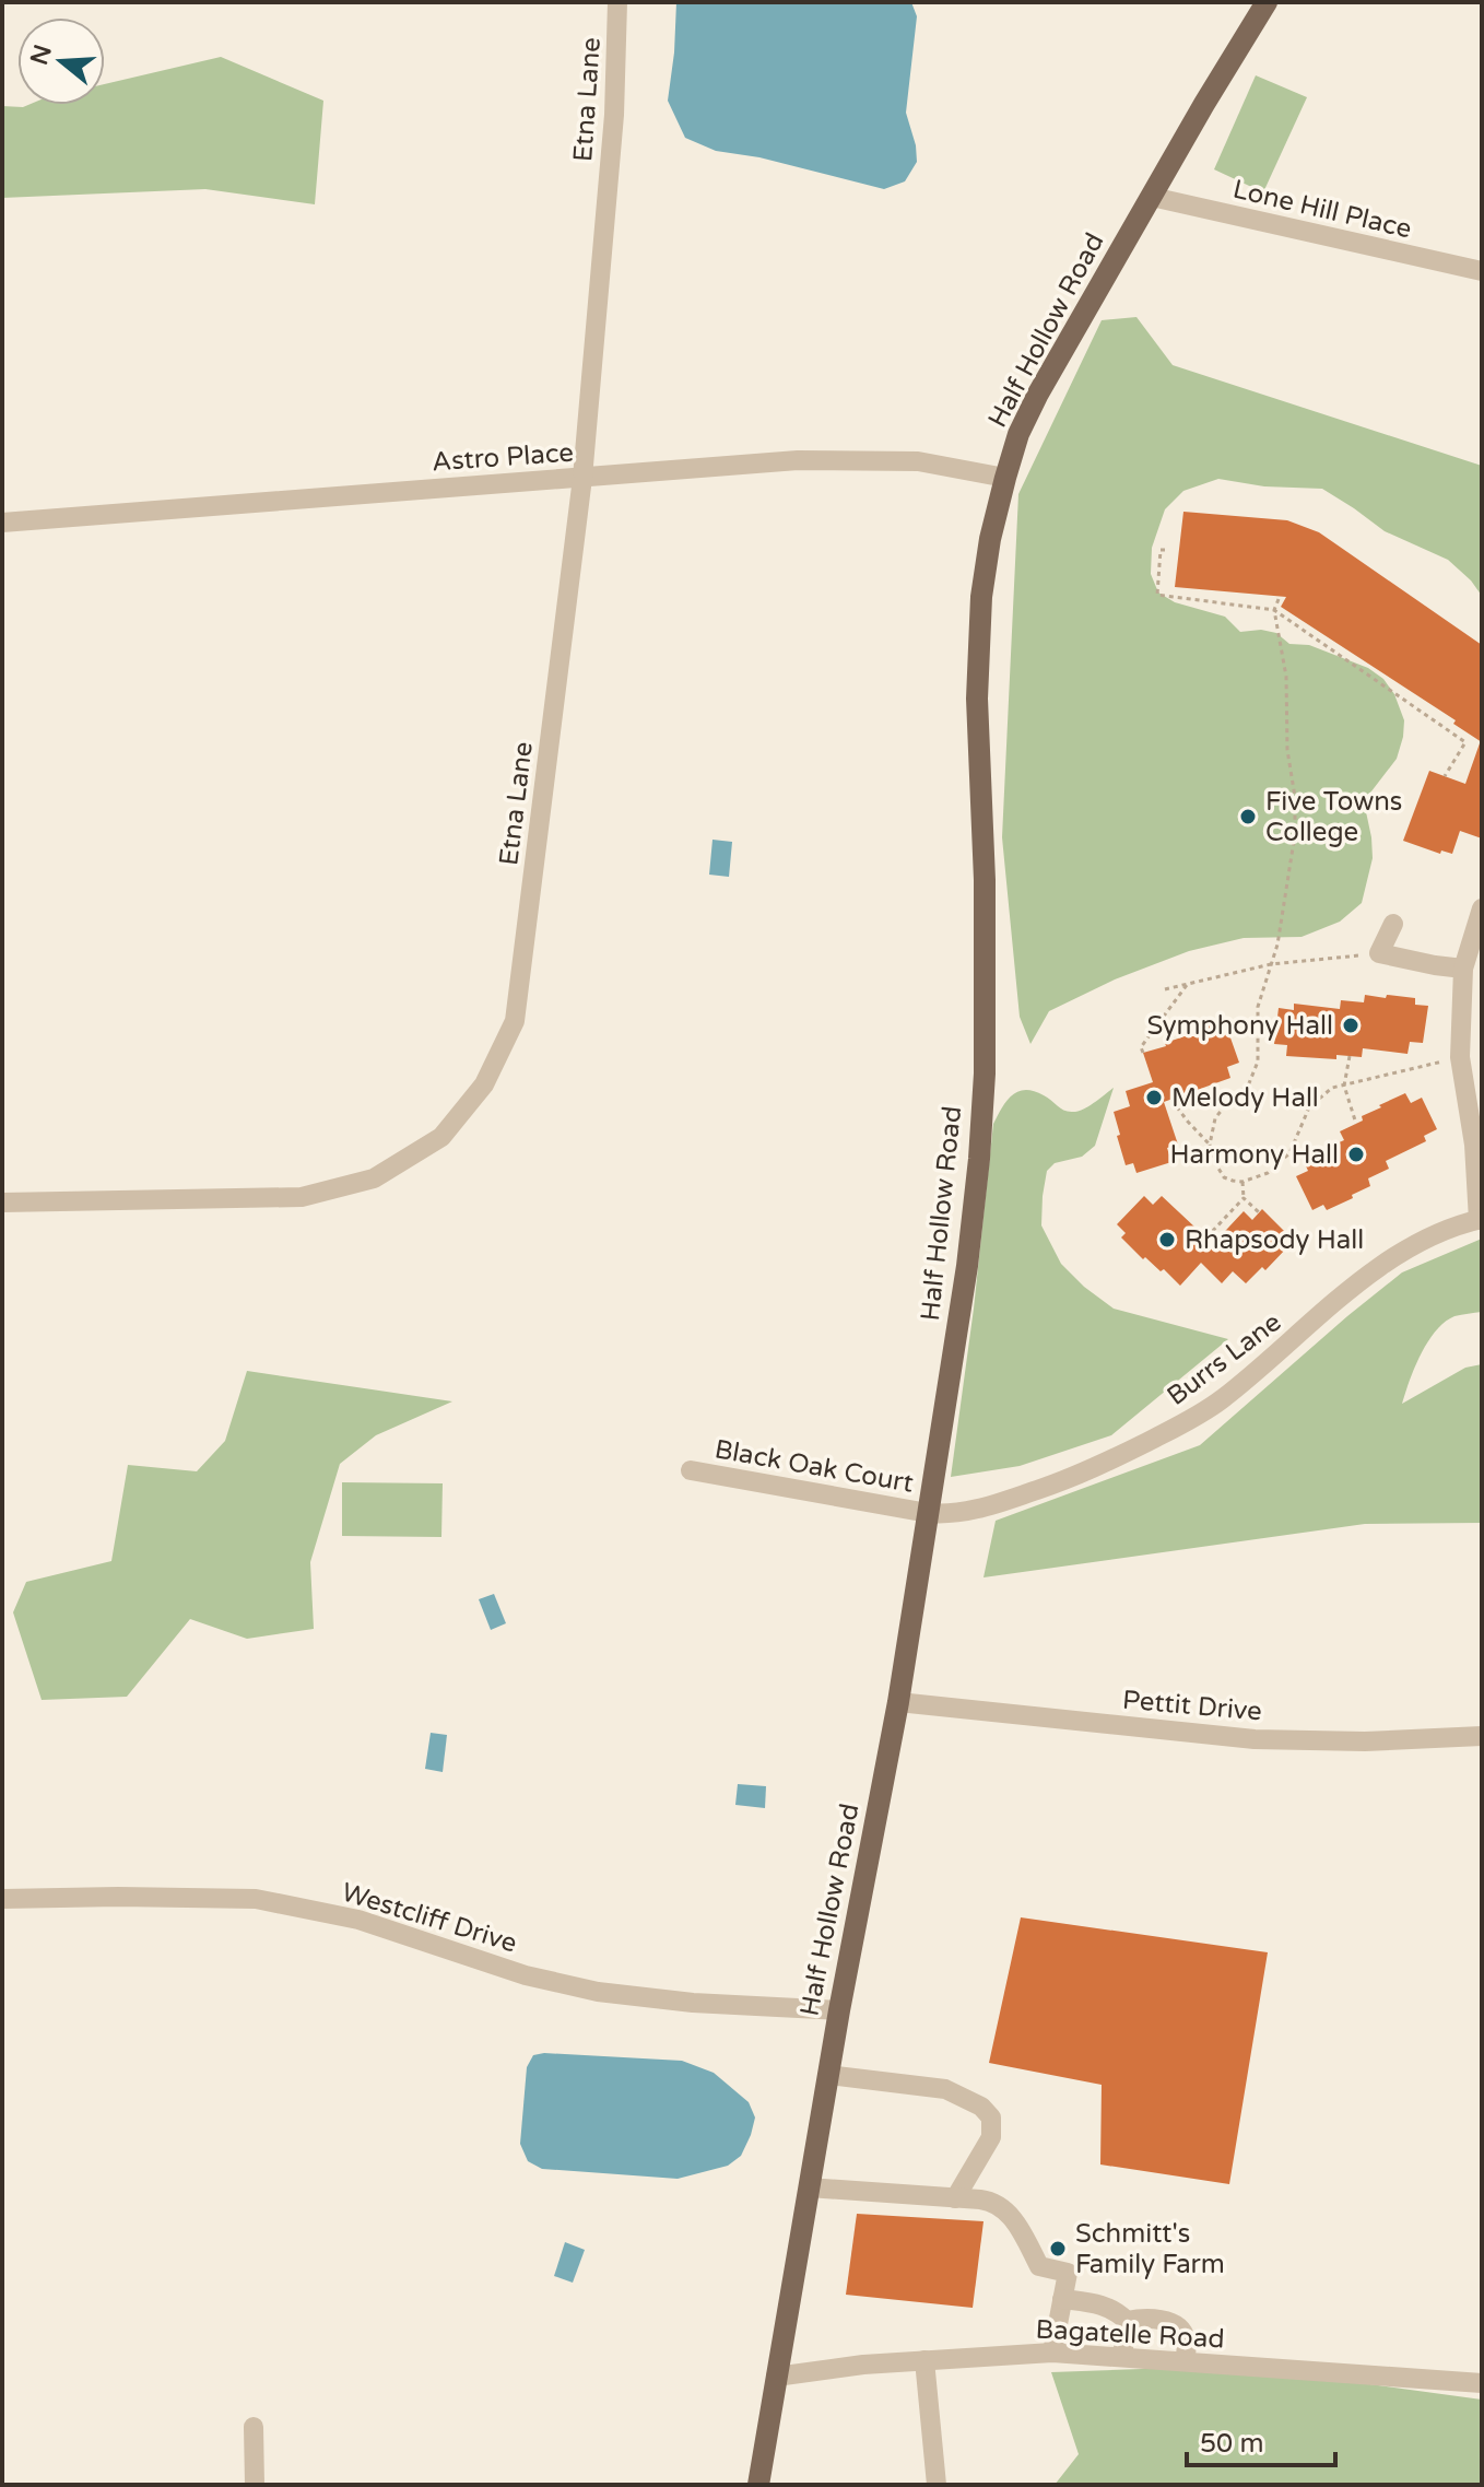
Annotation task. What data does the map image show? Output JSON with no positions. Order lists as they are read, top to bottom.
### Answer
{
  "streets": {
    "main road": ["Half Hollow Road"],
    "street": [
      "Etna Lane",
      "Lone Hill Place",
      "Astro Place",
      "Burrs Lane",
      "Black Oak Court",
      "Pettit Drive",
      "Westcliff Drive",
      "Bagatelle Road"
    ]
  },
  "crossings": [
    ["Etna Lane", "Astro Place"],
    ["Lone Hill Place", "Half Hollow Road"],
    ["Half Hollow Road", "Astro Place"],
    ["Half Hollow Road", "Burrs Lane"],
    ["Half Hollow Road", "Black Oak Court"],
    ["Half Hollow Road", "Pettit Drive"],
    ["Half Hollow Road", "Westcliff Drive"],
    ["Half Hollow Road", "Bagatelle Road"],
    ["Burrs Lane", "Black Oak Court"]
  ],
  "places": [
    "Five Towns College",
    "Symphony Hall",
    "Melody Hall",
    "Harmony Hall",
    "Rhapsody Hall",
    "Schmitt's Family Farm"
  ],
  "scale_bar": "50 m",
  "north": "left"
}
